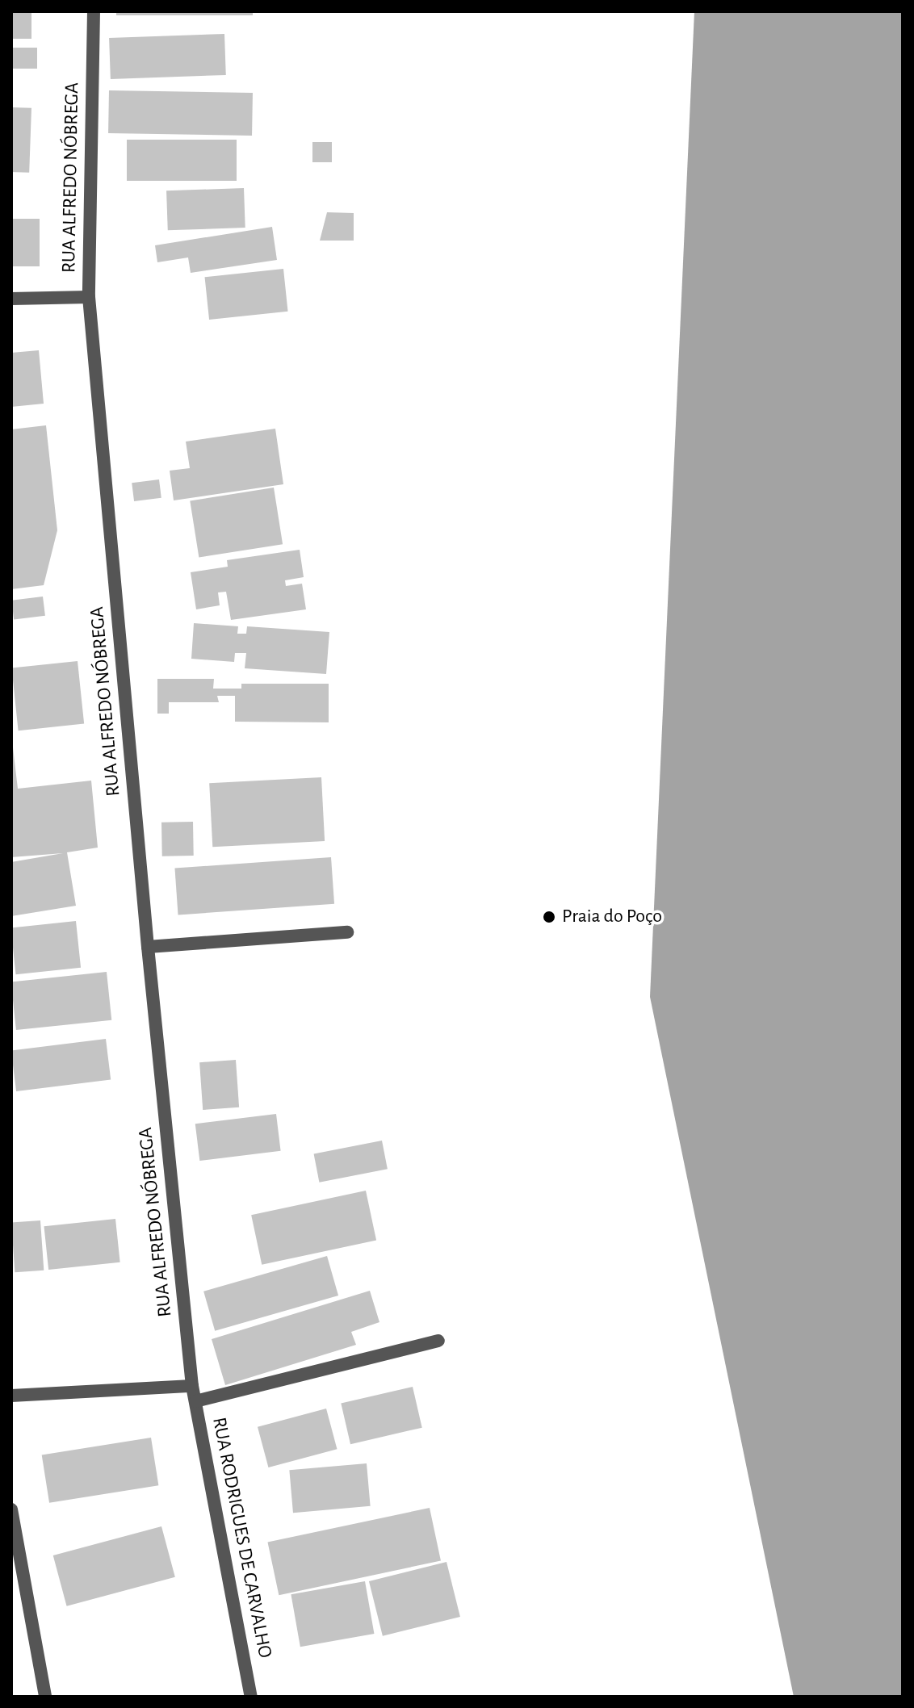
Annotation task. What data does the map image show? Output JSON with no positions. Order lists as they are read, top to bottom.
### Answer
{
  "streets": {
    "street": ["RUA ALFREDO NÓBREGA", "RUA RODRIGUES DE CARVALHO"]
  },
  "crossings": [
    ["RUA ALFREDO NÓBREGA", "RUA RODRIGUES DE CARVALHO"]
  ],
  "places": ["Praia do Poço"]
}
